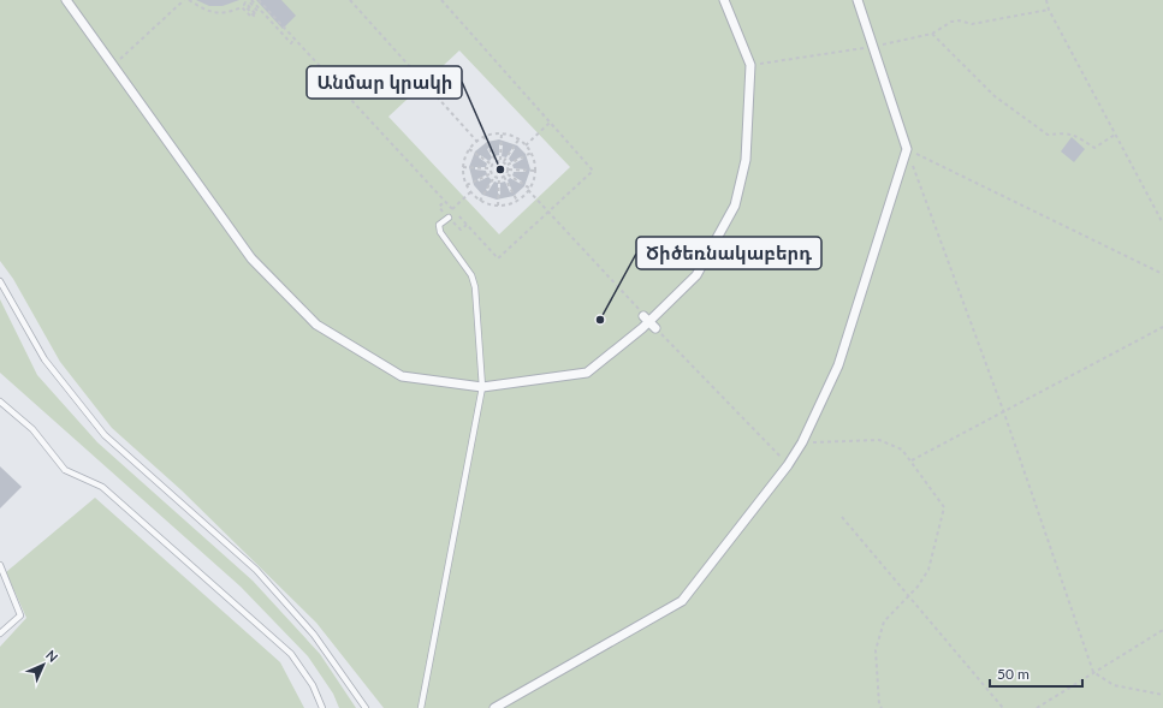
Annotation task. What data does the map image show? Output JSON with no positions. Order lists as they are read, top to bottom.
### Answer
{
  "places": ["Անմար կրակի", "Ծիծեռնակաբերդ"],
  "scale_bar": "50 m",
  "north": "top right"
}
